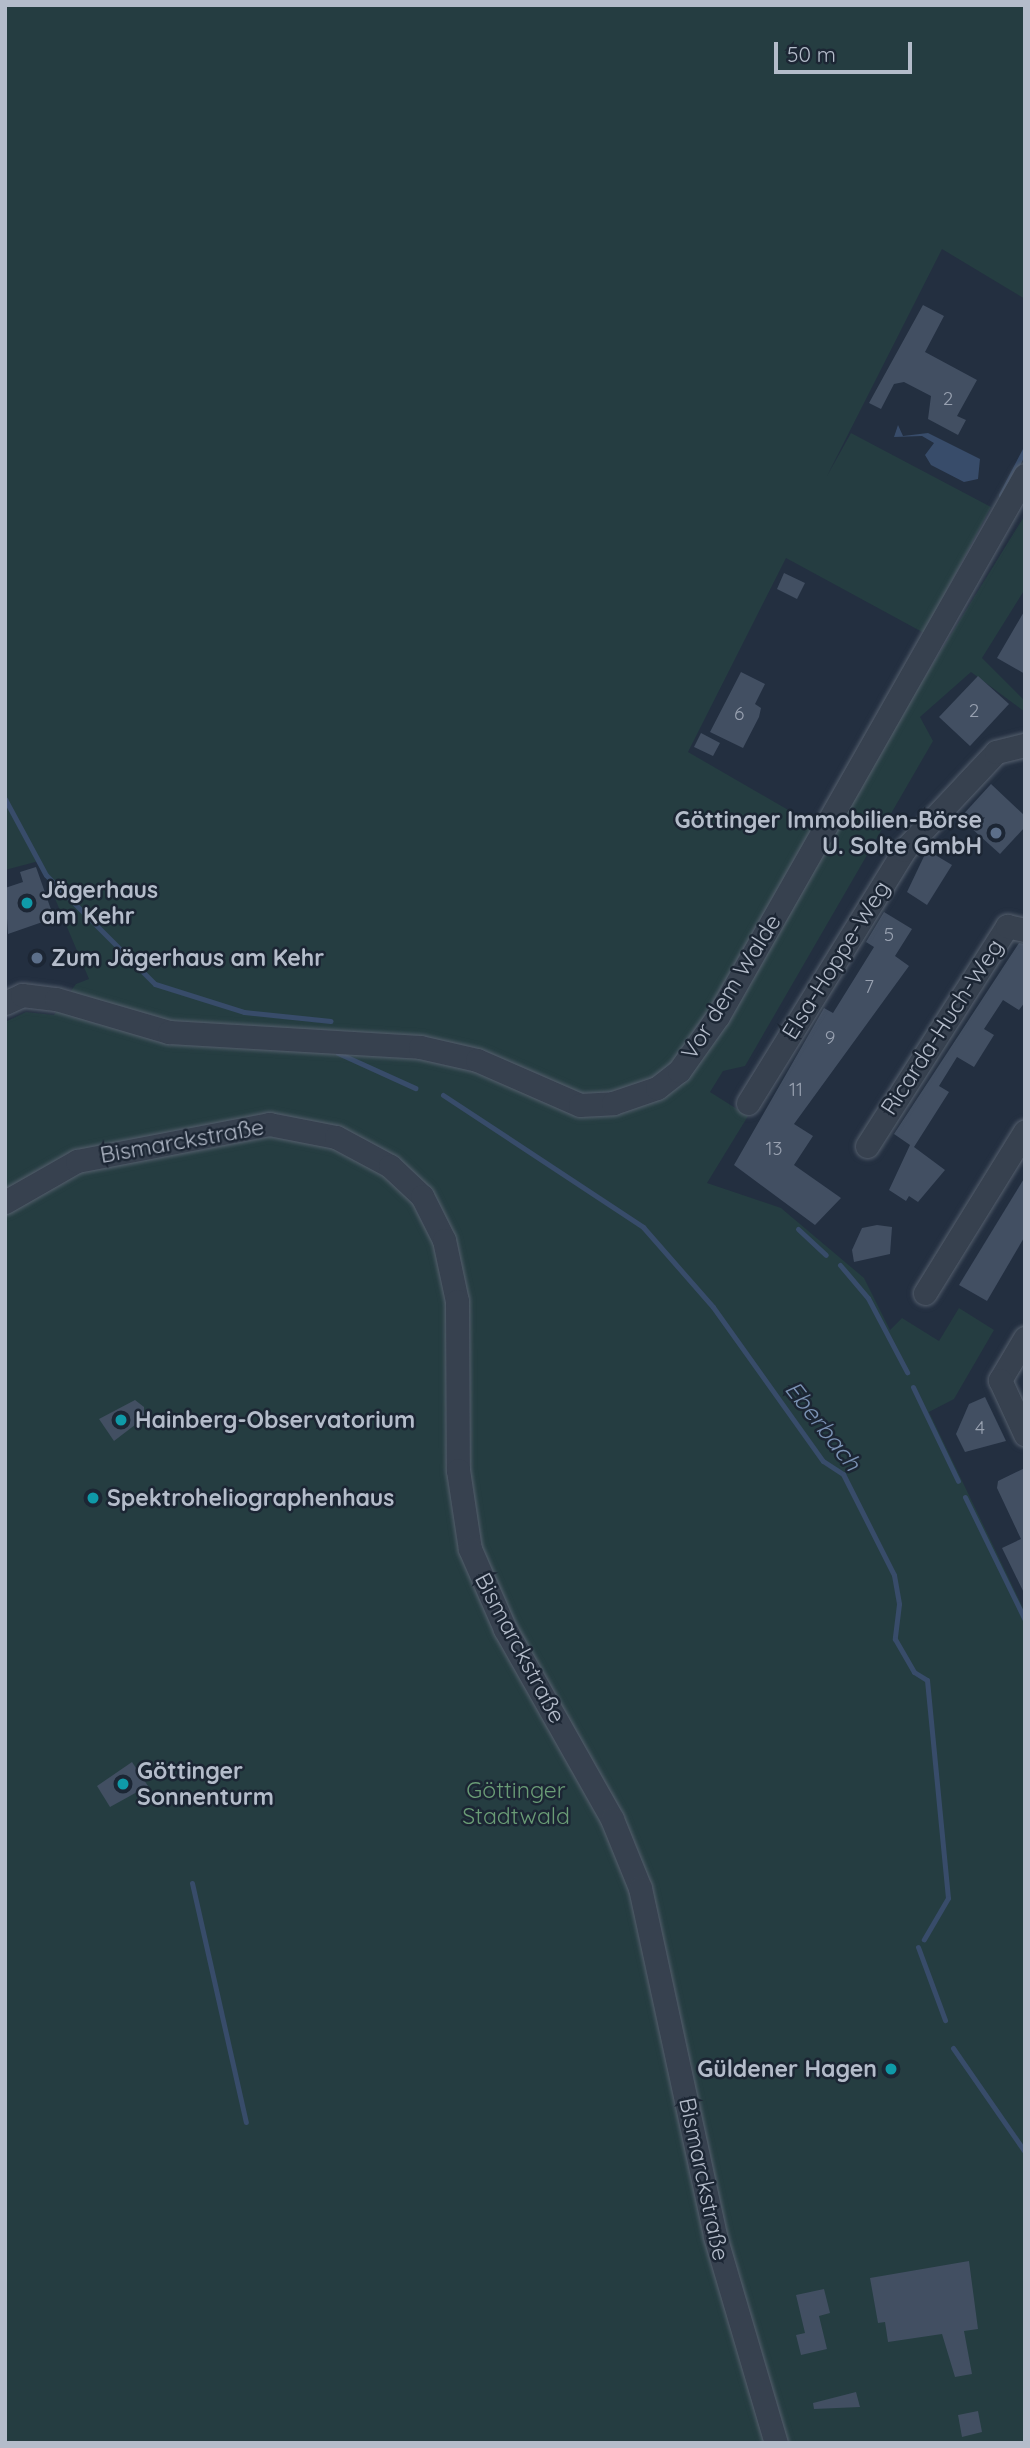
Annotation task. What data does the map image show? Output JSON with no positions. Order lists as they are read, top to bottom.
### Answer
{
  "streets": {
    "street": [
      "Elsa-Hoppe-Weg",
      "Vor dem Walde",
      "Ricarda-Huch-Weg",
      "Bismarckstraße"
    ]
  },
  "water": ["Eberbach"],
  "parks": ["Göttinger Stadtwald"],
  "places": [
    "Göttinger Immobilien-Börse U. Solte GmbH",
    "Jägerhaus am Kehr",
    "Zum Jägerhaus am Kehr",
    "Hainberg-Observatorium",
    "Spektroheliographenhaus",
    "Göttinger Sonnenturm",
    "Güldener Hagen"
  ],
  "house_numbers": [
    "2",
    "2",
    "6",
    "5",
    "7",
    "9",
    "11",
    "13",
    "4"
  ],
  "scale_bar": "50 m"
}
